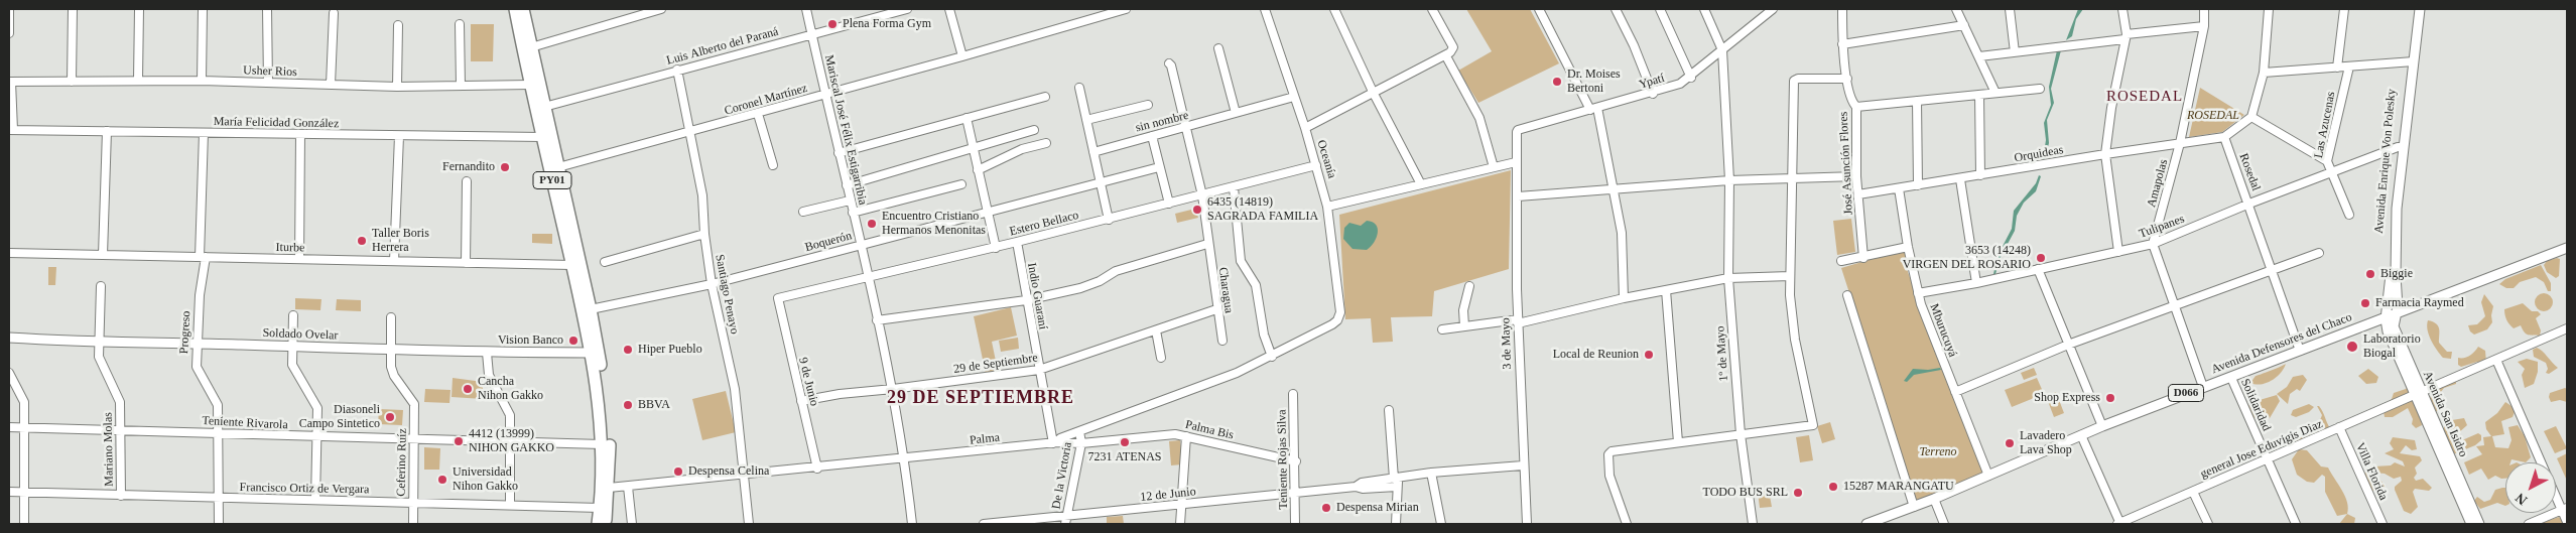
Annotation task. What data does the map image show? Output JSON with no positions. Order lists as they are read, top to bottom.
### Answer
{
  "streets": {
    "highway": ["PY01"],
    "main road": [
      "Avenida Enrique Von Polesky",
      "Soldado Ovelar",
      "Avenida Defensores del Chaco",
      "D066",
      "Avenida San Isidro"
    ],
    "street": [
      "Luis Alberto del Paraná",
      "Usher Rios",
      "Ypatí",
      "Coronel Martínez",
      "sin nombre",
      "María Felicidad González",
      "Las Azucenas",
      "Mariscal José Félix Estigarribia",
      "Orquideas",
      "Oceanía",
      "José Asunción Flores",
      "Rosedal",
      "Amapolas",
      "Estero Bellaco",
      "Tulipanes",
      "Boquerón",
      "Iturbe",
      "Charagua",
      "Santiago Penayo",
      "Indio Guaraní",
      "Mburucuyá",
      "Progreso",
      "3 de Mayo",
      "1º de Mayo",
      "29 de Septiembre",
      "9 de Junio",
      "Solidaridad",
      "Teniente Rivarola",
      "Palma Bis",
      "Palma",
      "Mariano Molas",
      "general Jose Eduvigis Diaz",
      "Teniente Rojas Silva",
      "Ceferino Ruíz",
      "Villa Florida",
      "De la Victoria",
      "Francisco Ortiz de Vergara",
      "12 de Junio"
    ]
  },
  "crossings": [
    ["Luis Alberto del Paraná", "Mariscal José Félix Estigarribia"],
    ["Luis Alberto del Paraná", "PY01"],
    ["Luis Alberto del Paraná", "Santiago Penayo"],
    ["Usher Rios", "PY01"],
    ["Ypatí", "3 de Mayo"],
    ["Ypatí", "1º de Mayo"],
    ["Coronel Martínez", "Mariscal José Félix Estigarribia"],
    ["Coronel Martínez", "PY01"],
    ["Coronel Martínez", "Santiago Penayo"],
    ["sin nombre", "Oceanía"],
    ["sin nombre", "Charagua"],
    ["María Felicidad González", "PY01"],
    ["María Felicidad González", "Progreso"],
    ["Las Azucenas", "Tulipanes"],
    ["Mariscal José Félix Estigarribia", "Estero Bellaco"],
    ["Mariscal José Félix Estigarribia", "Boquerón"],
    ["Mariscal José Félix Estigarribia", "29 de Septiembre"],
    ["Mariscal José Félix Estigarribia", "Palma"],
    ["Orquideas", "José Asunción Flores"],
    ["Orquideas", "Rosedal"],
    ["Orquideas", "Amapolas"],
    ["Orquideas", "Mburucuyá"],
    ["Oceanía", "Estero Bellaco"],
    ["Oceanía", "Palma"],
    ["Avenida Enrique Von Polesky", "Tulipanes"],
    ["Avenida Enrique Von Polesky", "Avenida Defensores del Chaco"],
    ["Avenida Enrique Von Polesky", "Avenida San Isidro"],
    ["Rosedal", "Tulipanes"],
    ["Rosedal", "Avenida Defensores del Chaco"],
    ["PY01", "Boquerón"],
    ["PY01", "Iturbe"],
    ["PY01", "Soldado Ovelar"],
    ["PY01", "Teniente Rivarola"],
    ["PY01", "Palma"],
    ["PY01", "Francisco Ortiz de Vergara"],
    ["Amapolas", "Tulipanes"],
    ["Estero Bellaco", "Charagua"],
    ["Estero Bellaco", "Indio Guaraní"],
    ["Estero Bellaco", "9 de Junio"],
    ["Tulipanes", "Mburucuyá"],
    ["Boquerón", "Santiago Penayo"],
    ["Iturbe", "Progreso"],
    ["Charagua", "29 de Septiembre"],
    ["Santiago Penayo", "Palma"],
    ["Indio Guaraní", "29 de Septiembre"],
    ["Indio Guaraní", "Palma Bis"],
    ["Indio Guaraní", "Palma"],
    ["Mburucuyá", "Avenida Defensores del Chaco"],
    ["Progreso", "Soldado Ovelar"],
    ["Progreso", "Teniente Rivarola"],
    ["Progreso", "Francisco Ortiz de Vergara"],
    ["Soldado Ovelar", "Mariano Molas"],
    ["Soldado Ovelar", "Ceferino Ruíz"],
    ["3 de Mayo", "12 de Junio"],
    ["Avenida Defensores del Chaco", "Solidaridad"],
    ["Avenida Defensores del Chaco", "Avenida San Isidro"],
    ["29 de Septiembre", "9 de Junio"],
    ["9 de Junio", "Palma"],
    ["Solidaridad", "general Jose Eduvigis Diaz"],
    ["Avenida San Isidro", "general Jose Eduvigis Diaz"],
    ["Teniente Rivarola", "Mariano Molas"],
    ["Teniente Rivarola", "Ceferino Ruíz"],
    ["Palma Bis", "Palma"],
    ["Palma Bis", "Teniente Rojas Silva"],
    ["Palma Bis", "De la Victoria"],
    ["Palma", "De la Victoria"],
    ["Mariano Molas", "Francisco Ortiz de Vergara"],
    ["general Jose Eduvigis Diaz", "Villa Florida"],
    ["Teniente Rojas Silva", "12 de Junio"],
    ["Ceferino Ruíz", "Francisco Ortiz de Vergara"],
    ["De la Victoria", "12 de Junio"]
  ],
  "districts": ["ROSEDAL", "29 DE SEPTIEMBRE"],
  "parks": ["ROSEDAL", "Terreno"],
  "places": [
    "Plena Forma Gym",
    "Dr. Moises Bertoni",
    "Fernandito",
    "6435 (14819) SAGRADA FAMILIA",
    "Encuentro Cristiano Hermanos Menonitas",
    "Taller Boris Herrera",
    "3653 (14248) VIRGEN DEL ROSARIO",
    "Biggie",
    "Farmacia Raymed",
    "Vision Banco",
    "Laboratorio Biogal",
    "Hiper Pueblo",
    "Local de Reunion",
    "Cancha Nihon Gakko",
    "Shop Express",
    "BBVA",
    "Diasoneli Campo Sintetico",
    "4412 (13999) NIHON GAKKO",
    "7231 ATENAS",
    "Lavadero Lava Shop",
    "Despensa Celina",
    "Universidad Nihon Gakko",
    "15287 MARANGATU",
    "TODO BUS SRL",
    "Despensa Mirian"
  ],
  "north": "bottom left"
}
